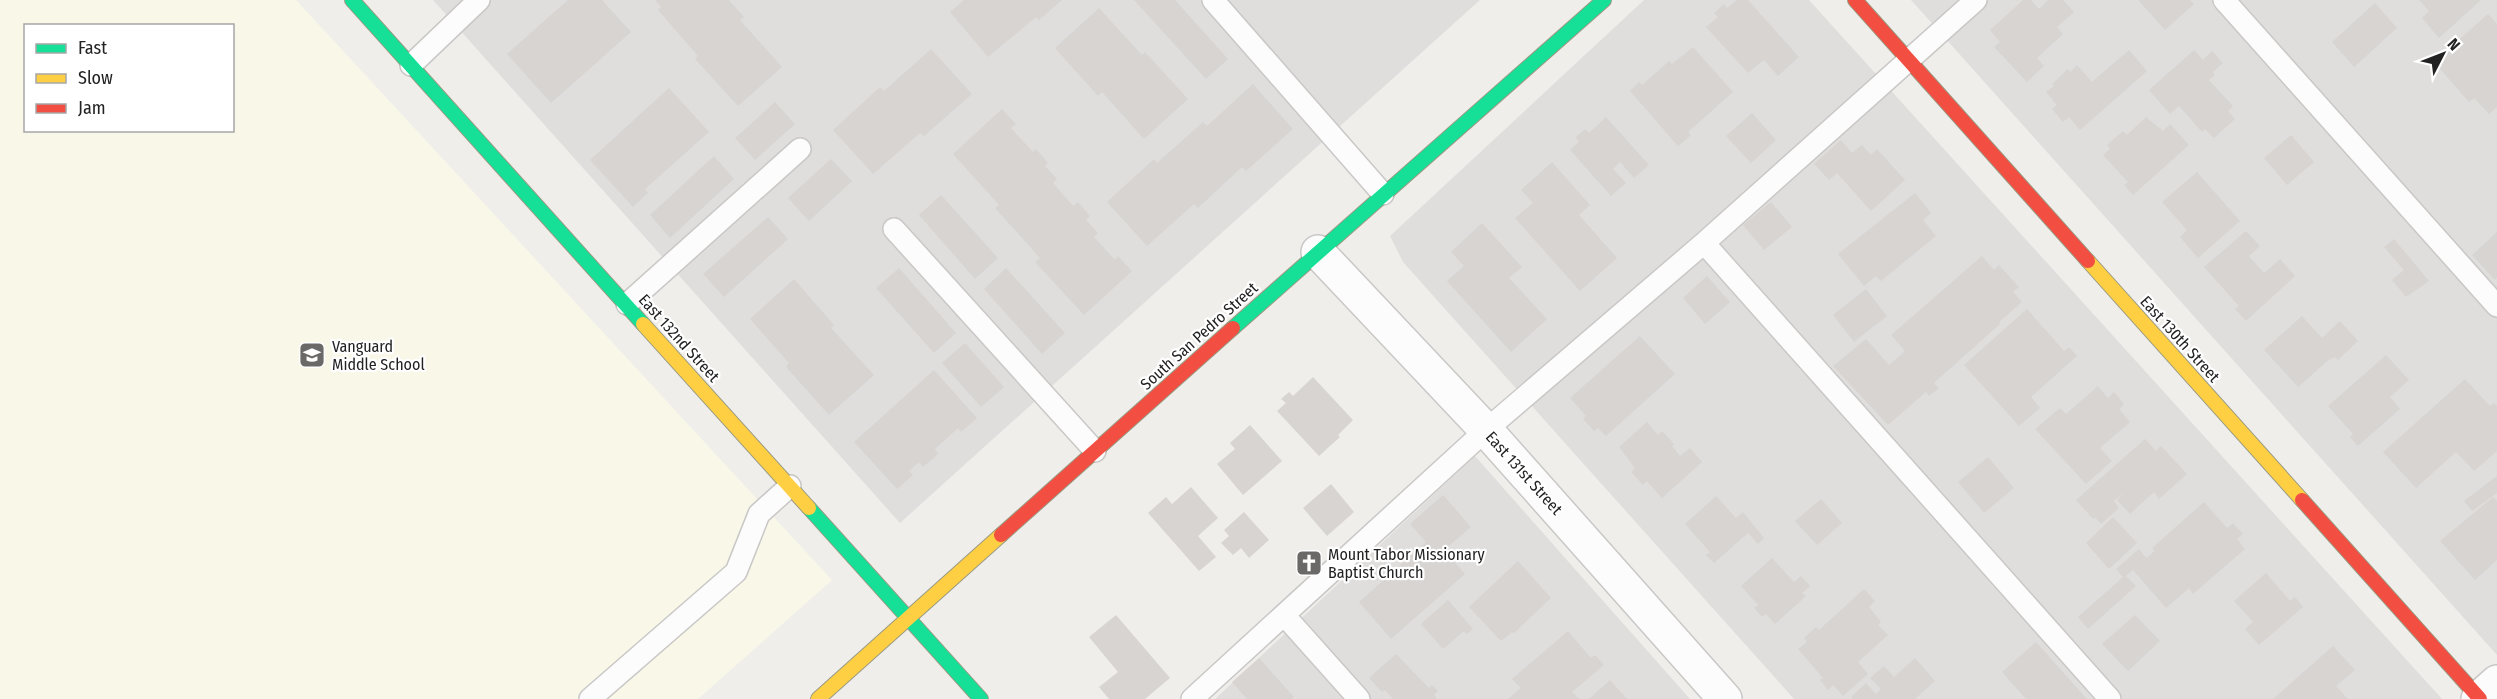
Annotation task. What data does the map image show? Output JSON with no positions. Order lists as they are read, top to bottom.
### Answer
{
  "streets": {
    "street": [
      "South San Pedro Street",
      "East 132nd Street",
      "East 130th Street",
      "East 131st Street"
    ]
  },
  "crossings": [
    ["South San Pedro Street", "East 132nd Street"],
    ["South San Pedro Street", "East 131st Street"]
  ],
  "places": {
    "school or university": ["Vanguard Middle School"],
    "church": ["Mount Tabor Missionary Baptist Church"]
  },
  "legend": ["Fast", "Slow", "Jam"],
  "north": "top right"
}
